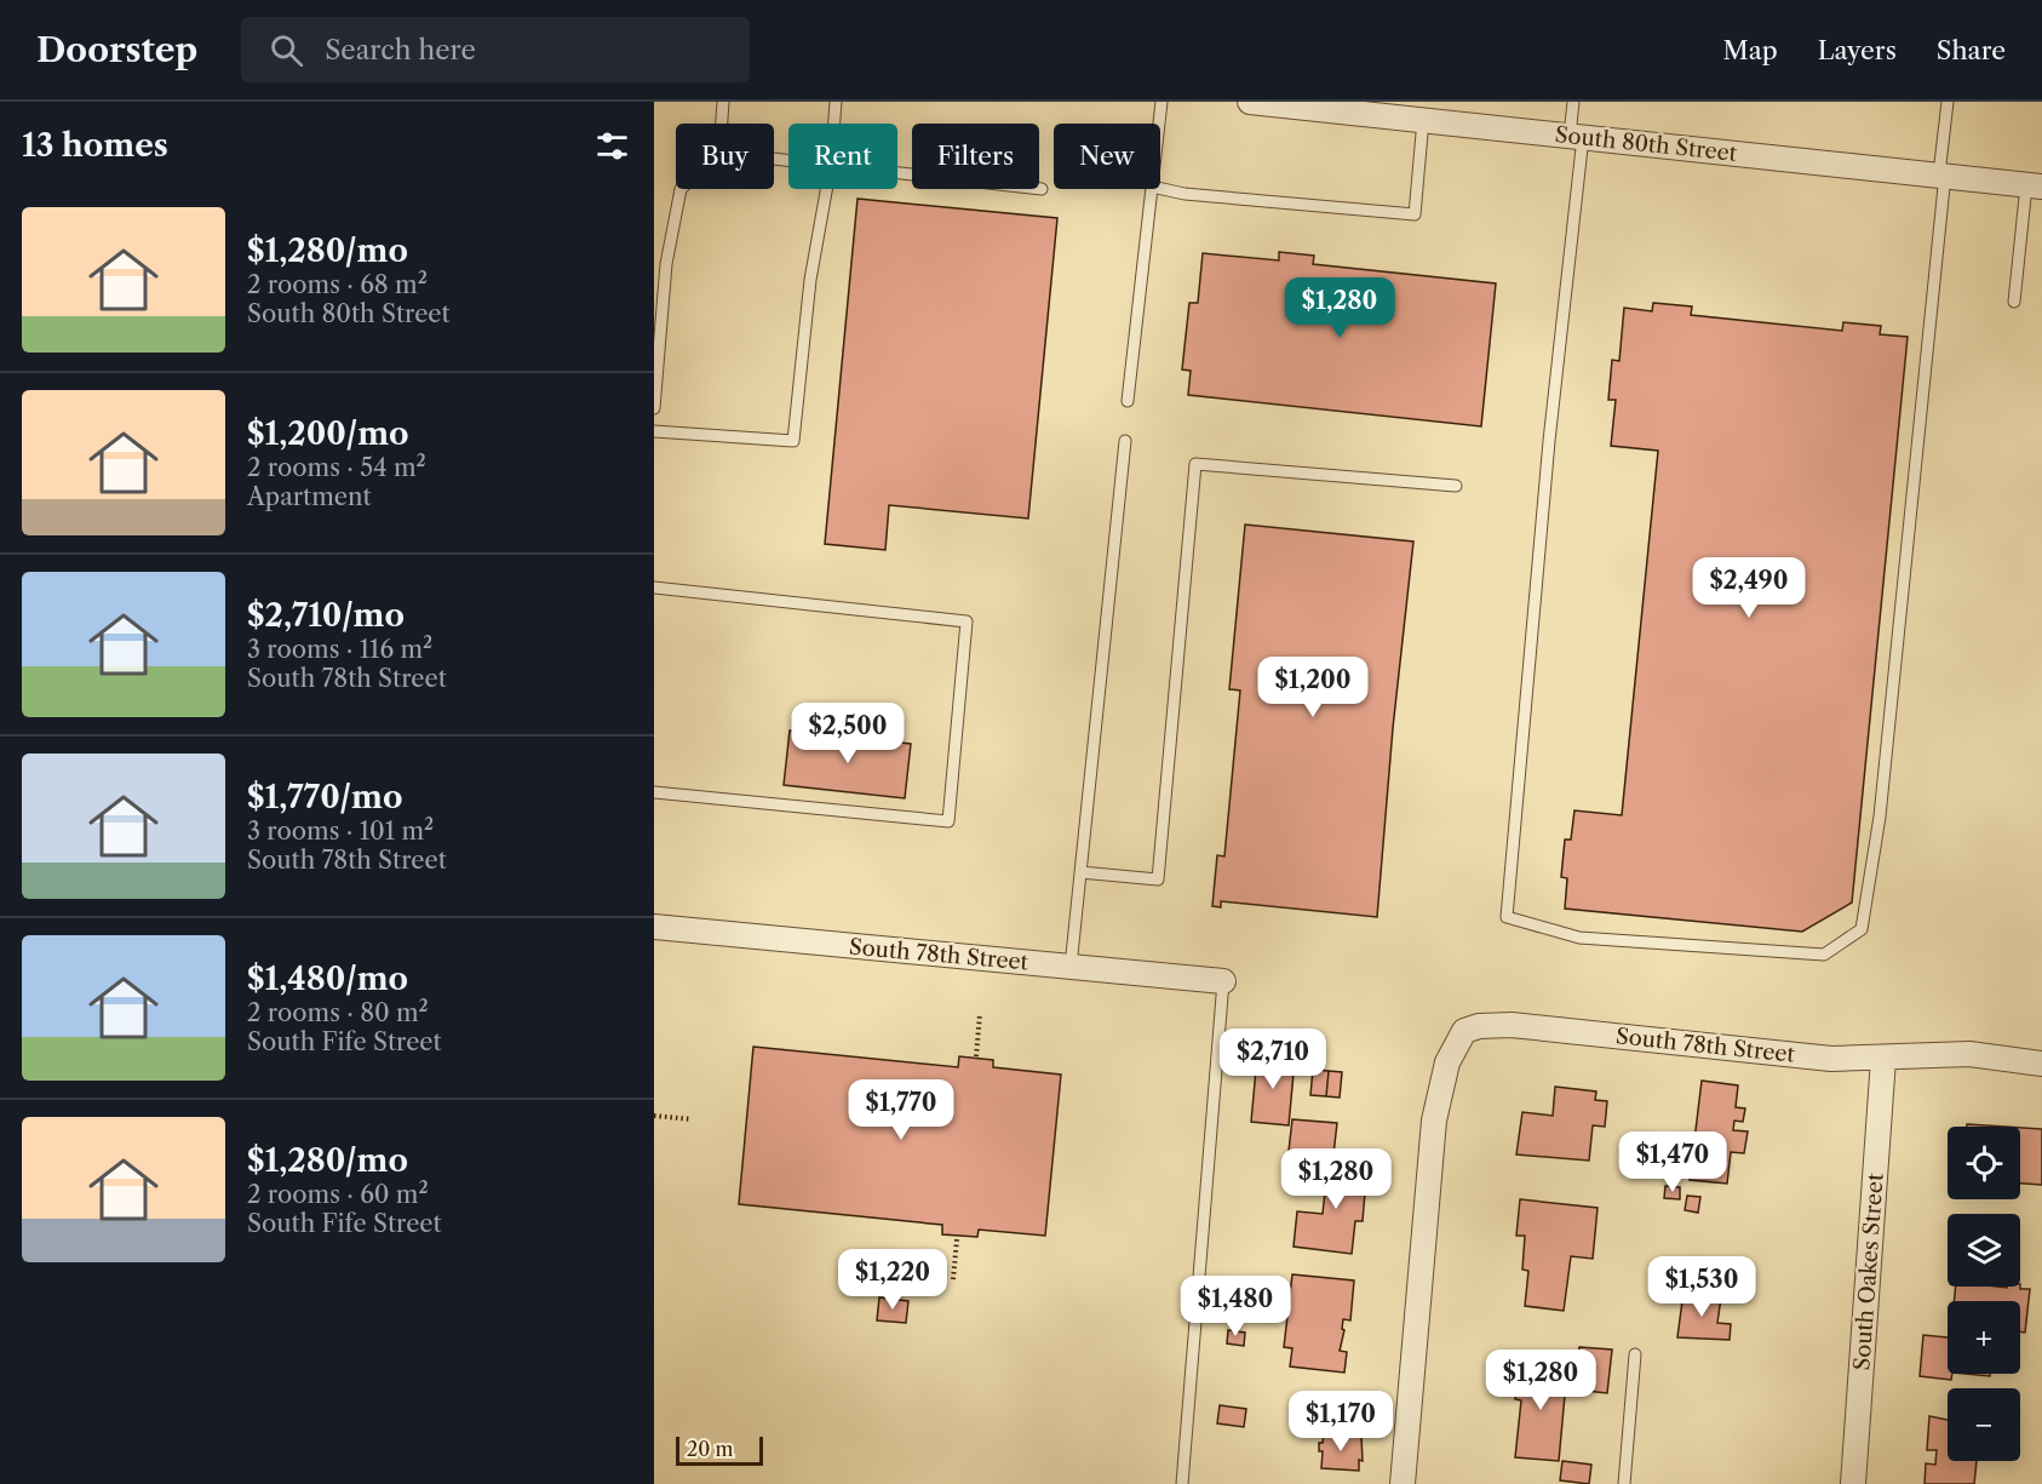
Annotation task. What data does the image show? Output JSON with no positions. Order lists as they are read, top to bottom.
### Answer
{
  "streets": {
    "street": ["South 80th Street", "South 78th Street", "South Oakes Street"]
  },
  "crossings": [
    ["South 78th Street", "South Oakes Street"]
  ],
  "scale_bar": "20 m",
  "page": {
    "header": "Doorstep",
    "search": "Search here",
    "nav": ["Map", "Layers", "Share"],
    "heading": "13 homes",
    "chip": [
      "Buy",
      "Rent",
      "Filters",
      "New"
    ],
    "list": [
      {
        "name": "$1,280/mo",
        "note": "2 rooms · 68 m² · South 80th Street"
      },
      {
        "name": "$1,200/mo",
        "note": "2 rooms · 54 m² · Apartment"
      },
      {
        "name": "$2,710/mo",
        "note": "3 rooms · 116 m² · South 78th Street"
      },
      {
        "name": "$1,770/mo",
        "note": "3 rooms · 101 m² · South 78th Street"
      },
      {
        "name": "$1,480/mo",
        "note": "2 rooms · 80 m² · South Fife Street"
      },
      {
        "name": "$1,280/mo",
        "note": "2 rooms · 60 m² · South Fife Street"
      }
    ],
    "price": [
      "$1,280",
      "$2,490",
      "$1,200",
      "$2,500",
      "$2,710",
      "$1,770",
      "$1,470",
      "$1,280",
      "$1,220",
      "$1,530",
      "$1,480",
      "$1,280",
      "$1,170"
    ],
    "map_buttons": ["+", "−"],
    "scale": "20 m"
  }
}
